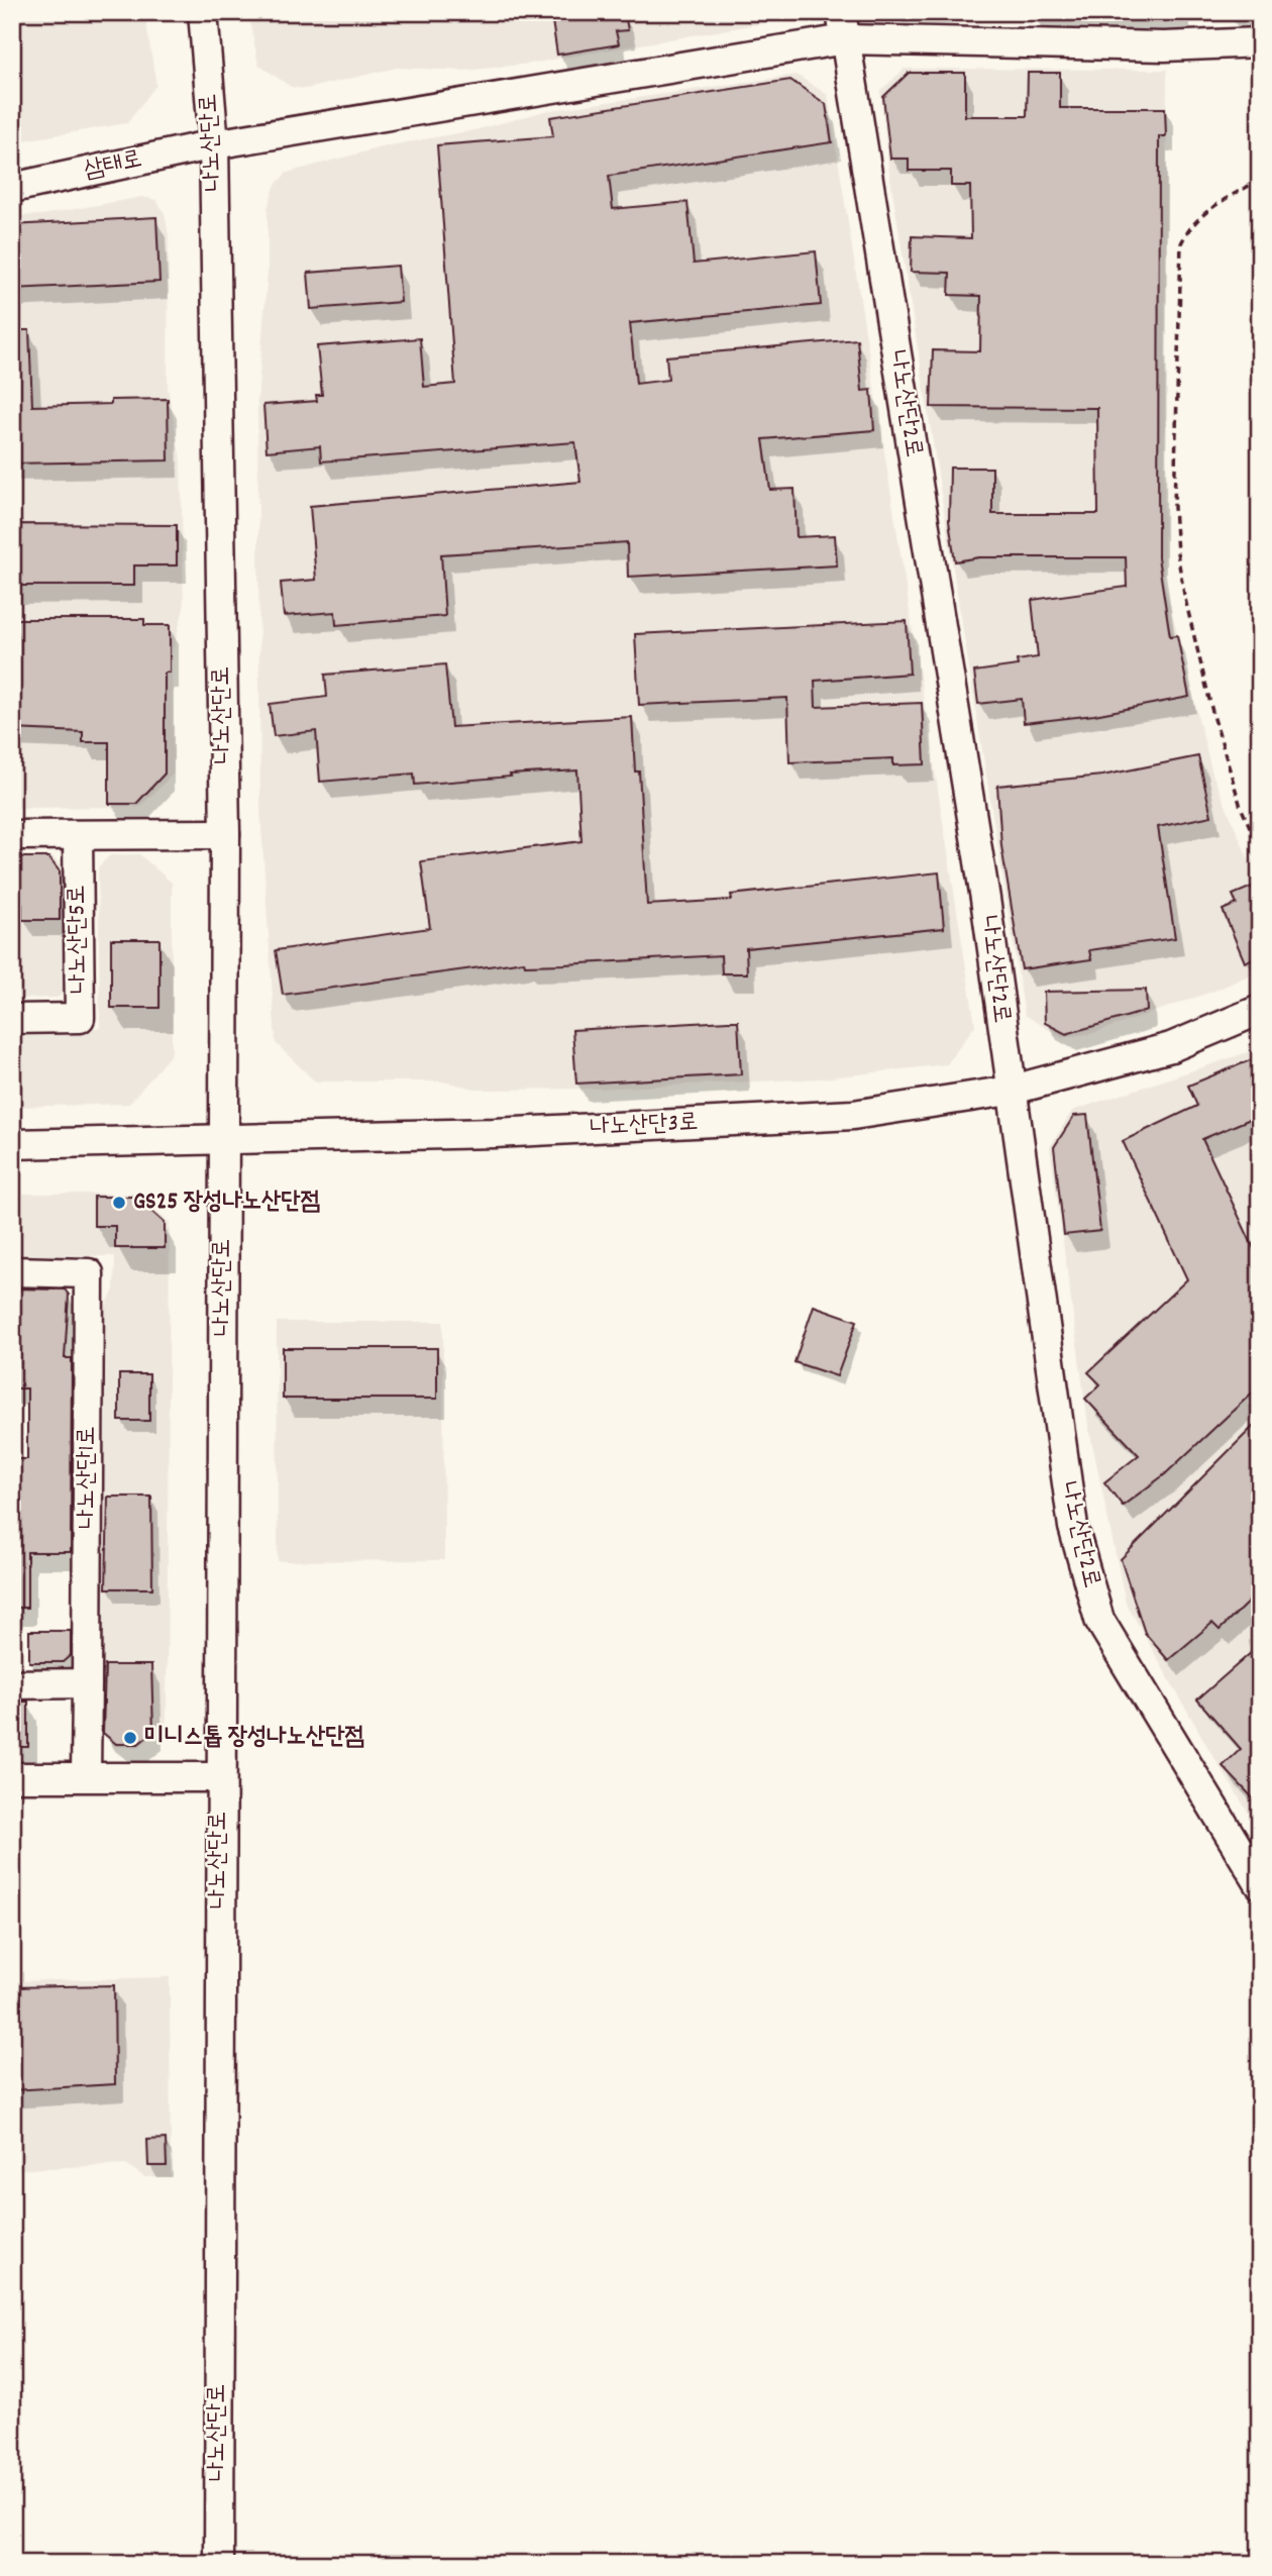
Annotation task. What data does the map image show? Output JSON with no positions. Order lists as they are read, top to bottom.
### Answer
{
  "streets": {
    "street": [
      "나노산단로",
      "삼태로",
      "나노산단2로",
      "나노산단5로",
      "나노산단3로",
      "나노산단1로"
    ]
  },
  "crossings": [
    ["나노산단로", "삼태로"],
    ["나노산단로", "나노산단3로"],
    ["삼태로", "나노산단2로"],
    ["나노산단2로", "나노산단3로"]
  ],
  "places": ["GS25 장성나노산단점", "미니스톱 장성나노산단점"]
}
